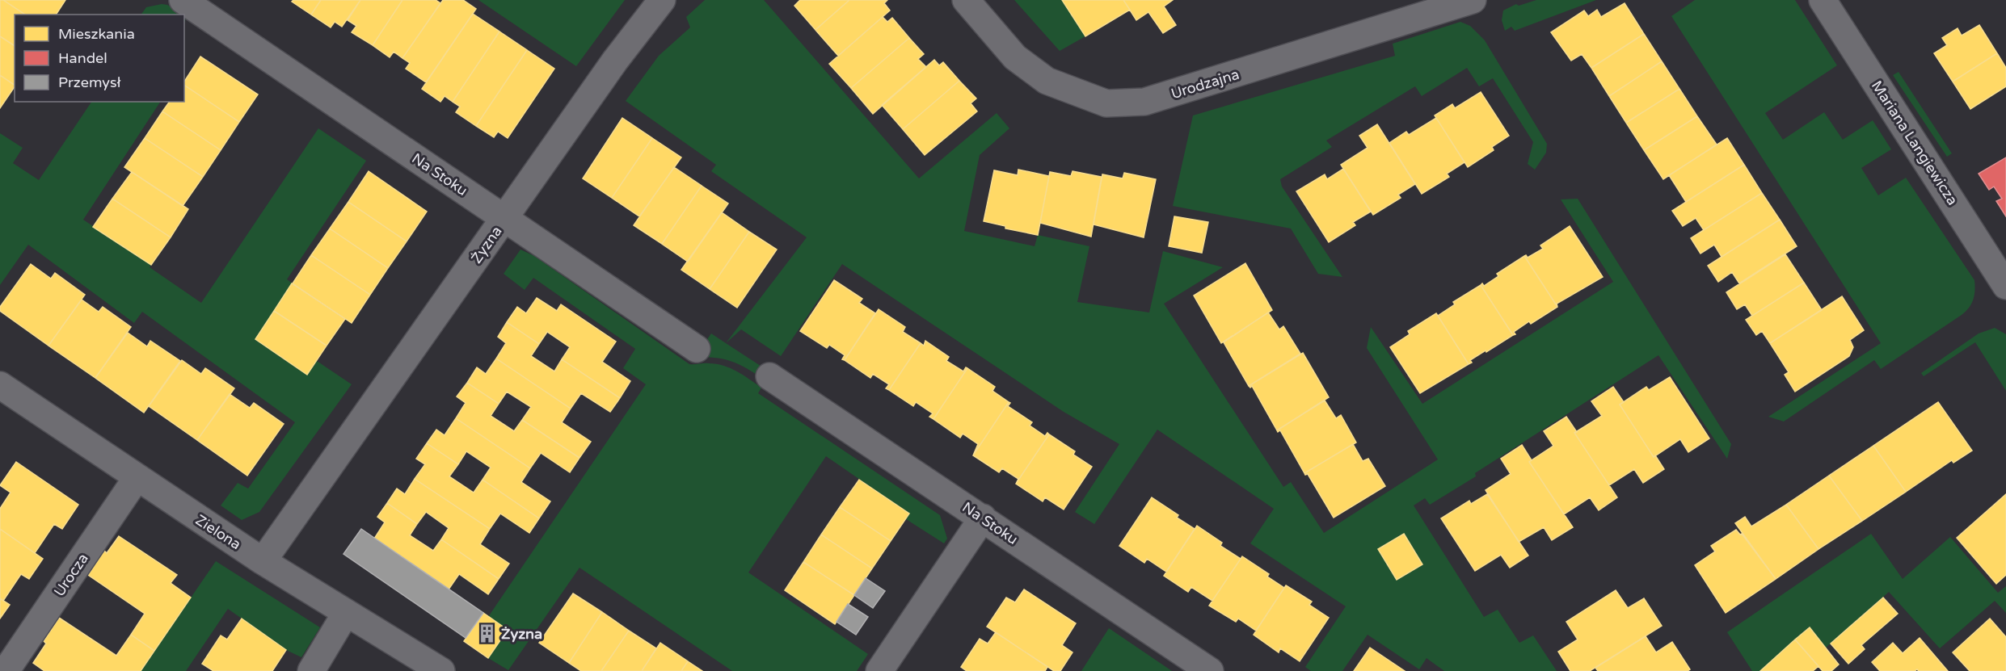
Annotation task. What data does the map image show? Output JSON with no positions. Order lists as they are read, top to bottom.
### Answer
{
  "streets": {
    "street": [
      "Urodzajna",
      "Mariana Langiewicza",
      "Na Stoku",
      "Żyzna",
      "Zielona",
      "Urocza"
    ]
  },
  "crossings": [
    ["Na Stoku", "Żyzna"],
    ["Żyzna", "Zielona"],
    ["Zielona", "Urocza"]
  ],
  "places": {
    "building": ["Żyzna"]
  },
  "legend": ["Mieszkania", "Handel", "Przemysł"]
}
